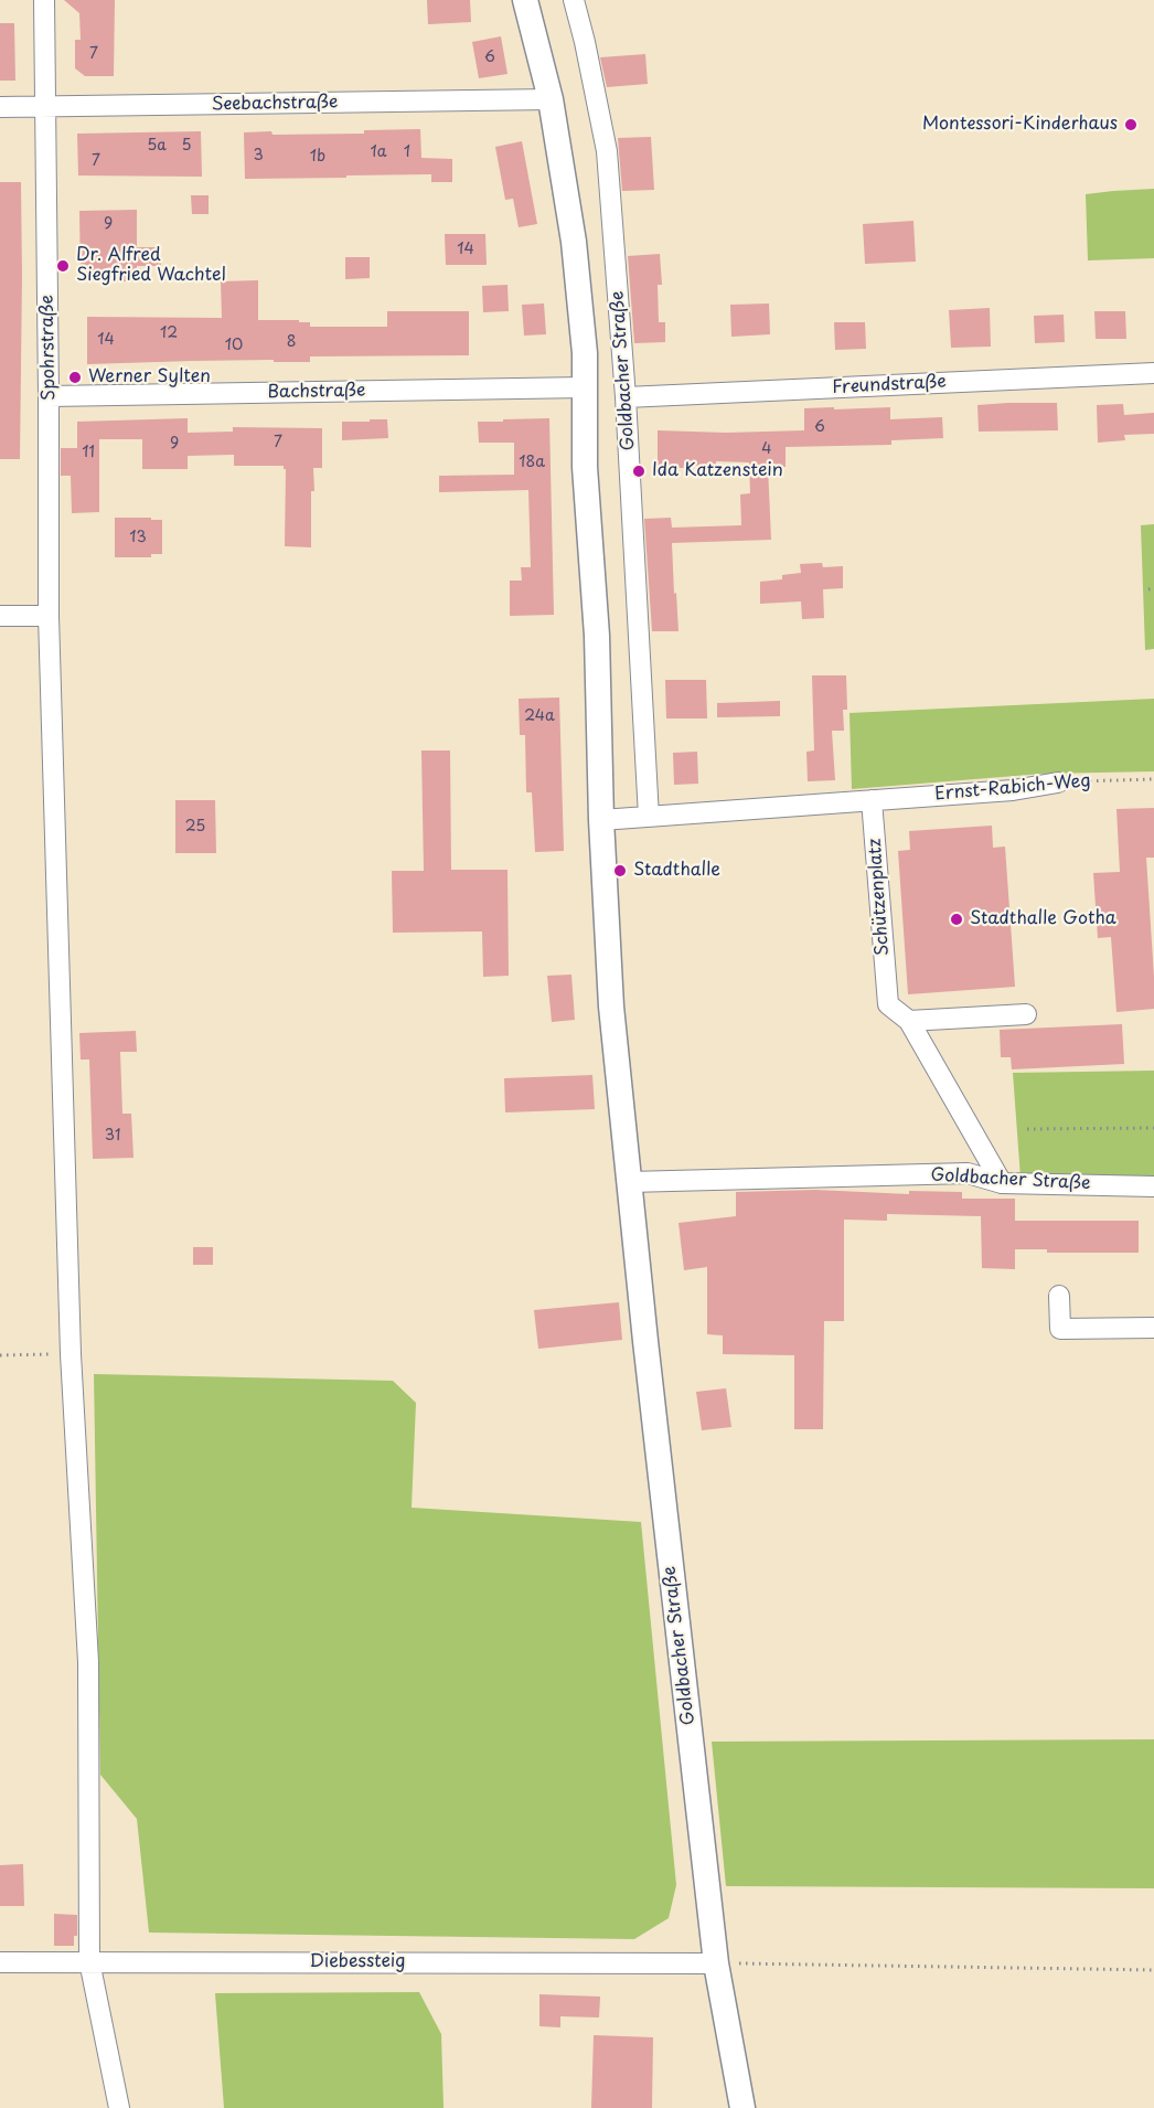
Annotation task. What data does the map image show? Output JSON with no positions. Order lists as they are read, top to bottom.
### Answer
{
  "streets": {
    "main road": ["Goldbacher Straße"],
    "street": [
      "Seebachstraße",
      "Spohrstraße",
      "Freundstraße",
      "Bachstraße",
      "Ernst-Rabich-Weg",
      "Schützenplatz",
      "Diebessteig"
    ]
  },
  "crossings": [
    ["Seebachstraße", "Spohrstraße"],
    ["Seebachstraße", "Goldbacher Straße"],
    ["Spohrstraße", "Bachstraße"],
    ["Spohrstraße", "Diebessteig"],
    ["Goldbacher Straße", "Freundstraße"],
    ["Goldbacher Straße", "Bachstraße"],
    ["Goldbacher Straße", "Schützenplatz"],
    ["Goldbacher Straße", "Diebessteig"],
    ["Ernst-Rabich-Weg", "Schützenplatz"]
  ],
  "places": [
    "Montessori-Kinderhaus",
    "Dr. Alfred Siegfried Wachtel",
    "Werner Sylten",
    "Ida Katzenstein",
    "Stadthalle",
    "Stadthalle Gotha"
  ],
  "house_numbers": [
    "7",
    "6",
    "5a",
    "5",
    "1a",
    "1",
    "3",
    "1b",
    "7",
    "9",
    "14",
    "12",
    "14",
    "8",
    "10",
    "6",
    "7",
    "9",
    "4",
    "11",
    "18a",
    "13",
    "24a",
    "25",
    "31"
  ]
}
